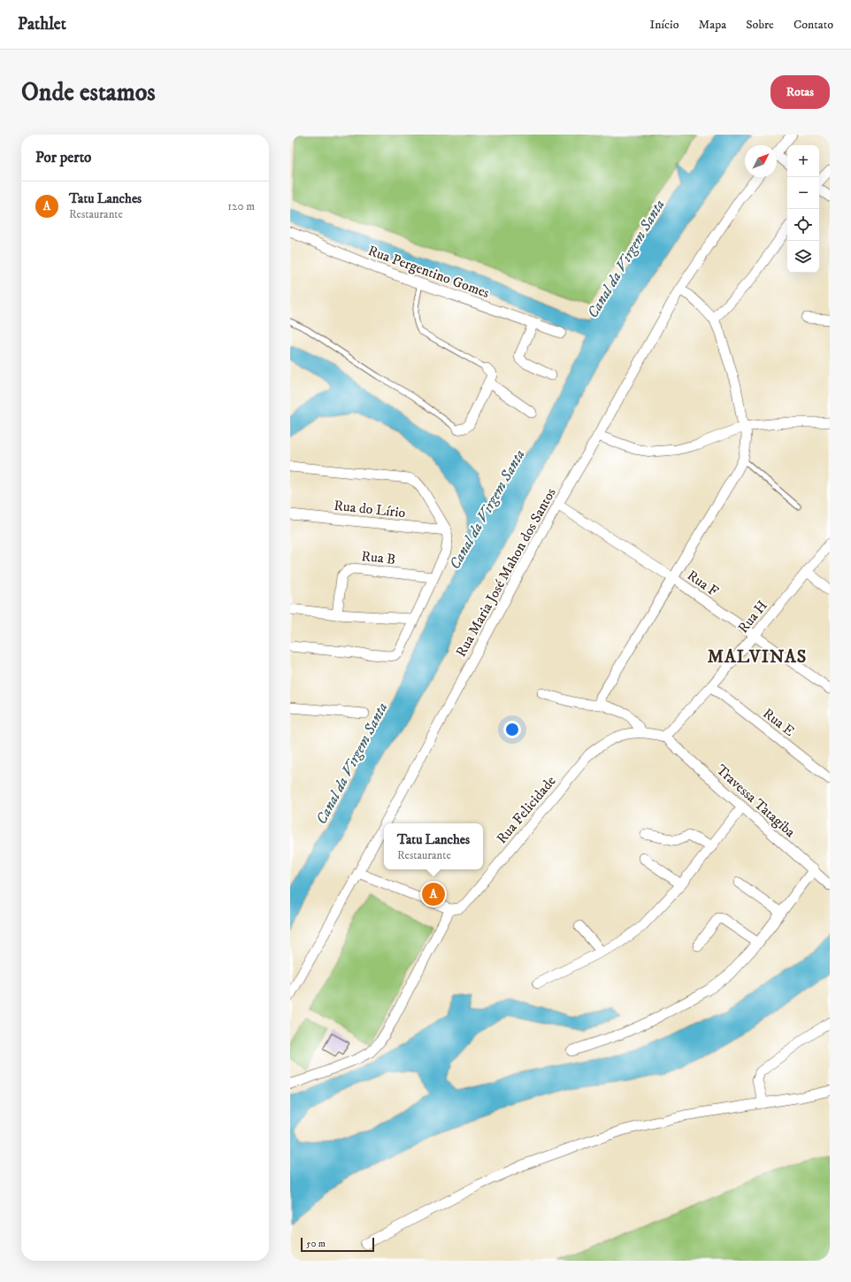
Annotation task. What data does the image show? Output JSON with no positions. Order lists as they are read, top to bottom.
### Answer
{
  "streets": {
    "street": [
      "Rua Pergentino Gomes",
      "Rua do Lírio",
      "Rua B",
      "Rua Maria José Mahon dos Santos",
      "Rua F",
      "Rua H",
      "Rua E",
      "Travessa Tatagiba",
      "Rua Felicidade"
    ]
  },
  "crossings": [
    ["Rua Maria José Mahon dos Santos", "Rua F"],
    ["Rua F", "Rua H"],
    ["Rua H", "Rua E"],
    ["Rua H", "Travessa Tatagiba"],
    ["Rua H", "Rua Felicidade"],
    ["Travessa Tatagiba", "Rua Felicidade"]
  ],
  "districts": ["MALVINAS"],
  "water": ["Canal da Virgem Santa"],
  "scale_bar": "50 m",
  "north": "top right",
  "page": {
    "header": "Pathlet",
    "nav": [
      "Início",
      "Mapa",
      "Sobre",
      "Contato"
    ],
    "buttons": "Rotas",
    "title": "Onde estamos",
    "heading": "Por perto",
    "map_buttons": ["+", "−"],
    "list": [
      {
        "mark": "A",
        "name": "Tatu Lanches",
        "note": "Restaurante",
        "value": "120 m"
      }
    ],
    "popup": ["Tatu Lanches", "Restaurante"],
    "pins": "A",
    "scale": "50 m"
  }
}
